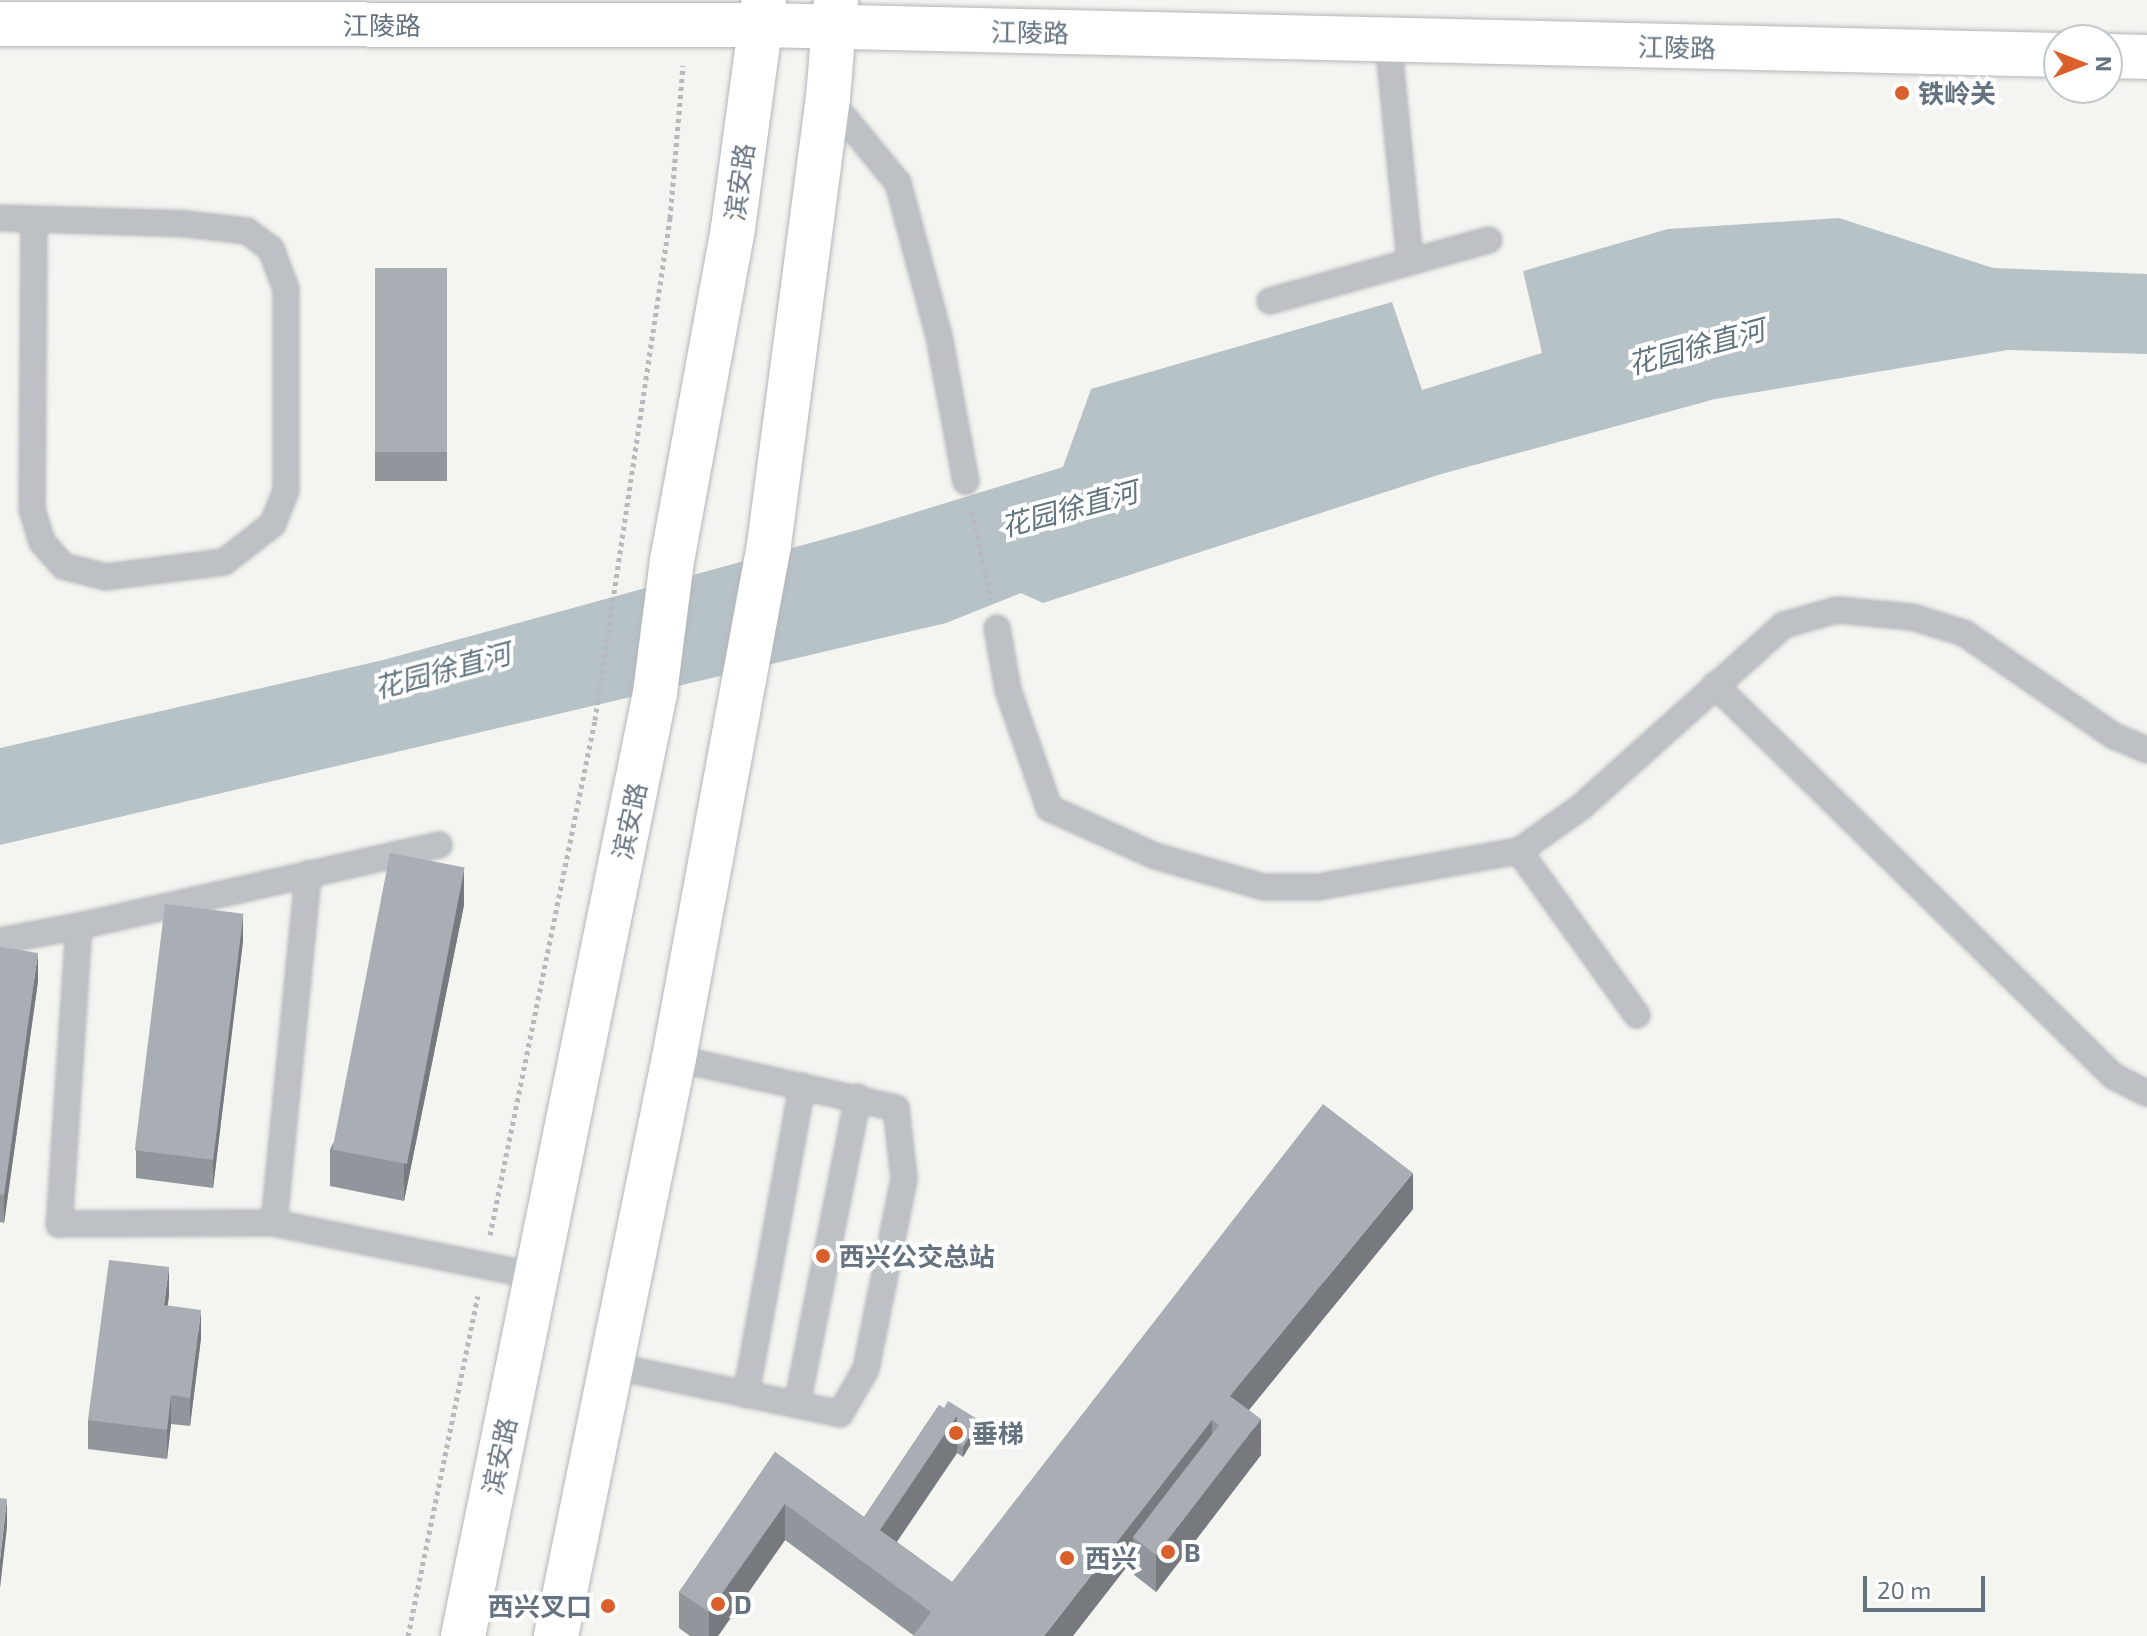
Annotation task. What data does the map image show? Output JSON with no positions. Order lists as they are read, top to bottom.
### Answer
{
  "streets": {
    "main road": ["江陵路", "滨安路"]
  },
  "crossings": [
    ["江陵路", "滨安路"]
  ],
  "water": ["花园徐直河"],
  "places": [
    "铁岭关",
    "西兴公交总站",
    "垂梯",
    "B",
    "西兴",
    "D",
    "西兴叉口"
  ],
  "scale_bar": "20 m",
  "north": "right"
}
